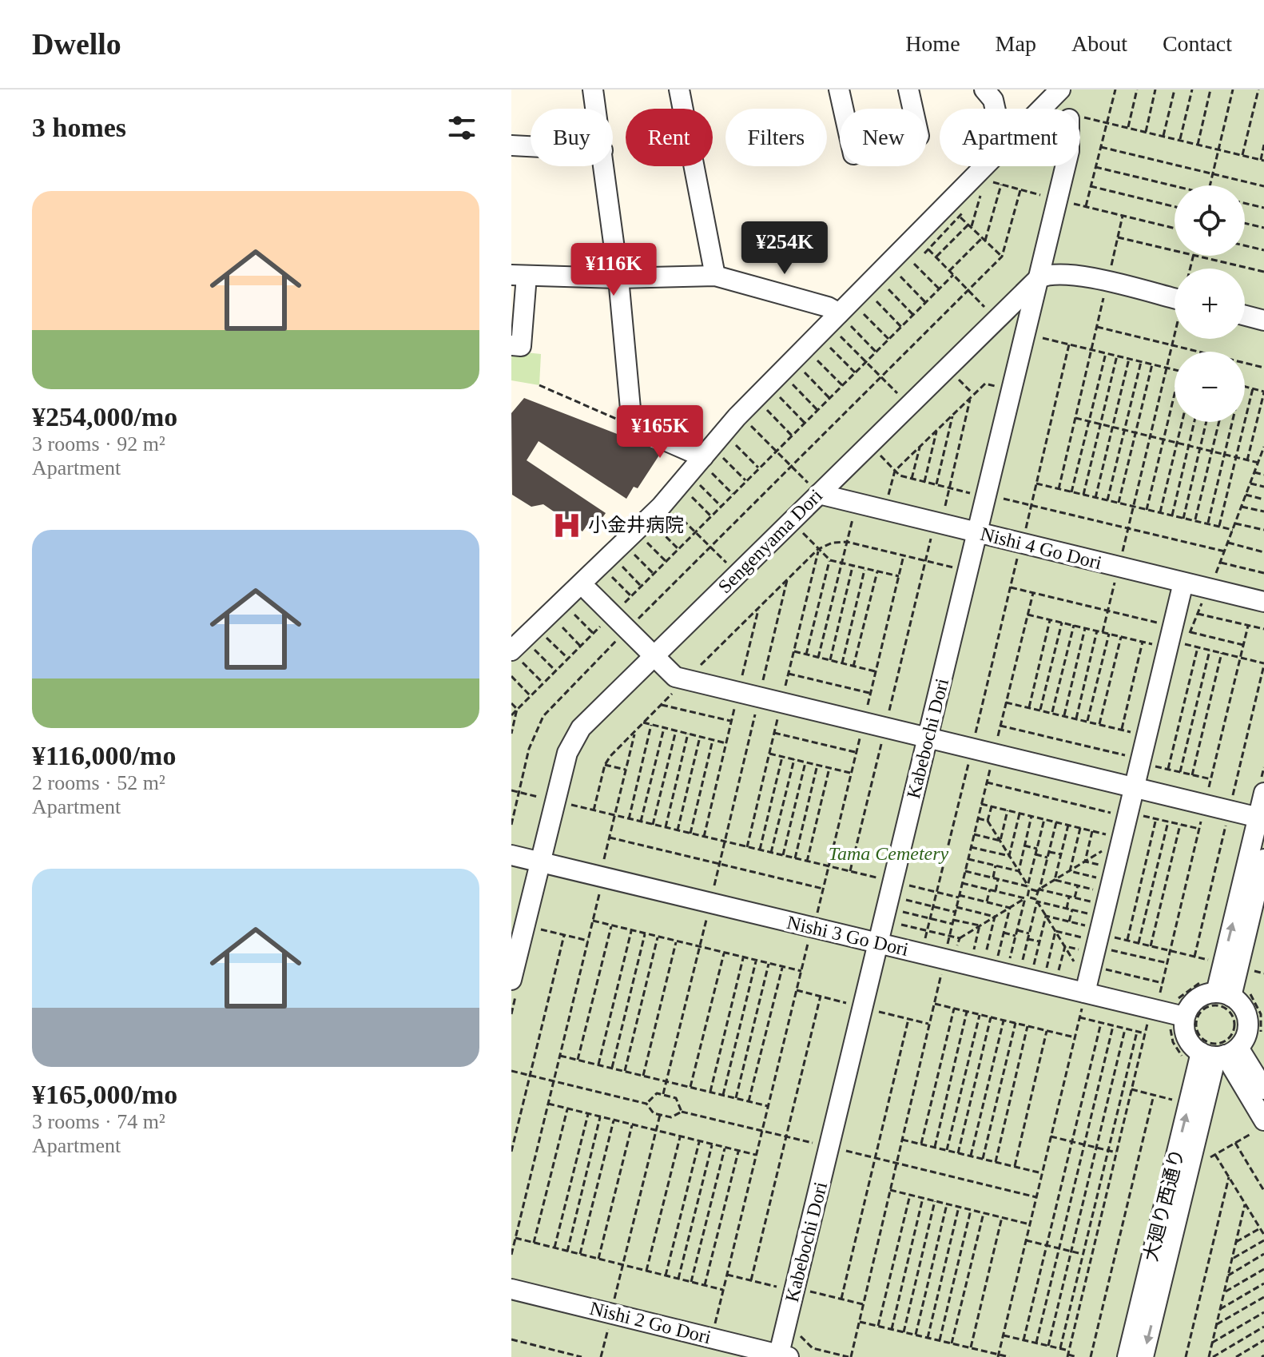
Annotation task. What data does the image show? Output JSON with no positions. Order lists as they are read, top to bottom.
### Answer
{
  "streets": {
    "street": [
      "Sengenyama Dori",
      "Nishi 4 Go Dori",
      "Kabebochi Dori",
      "Nishi 3 Go Dori",
      "大廻り西通り",
      "Nishi 2 Go Dori"
    ]
  },
  "crossings": [
    ["Sengenyama Dori", "Nishi 4 Go Dori"],
    ["Sengenyama Dori", "Kabebochi Dori"],
    ["Sengenyama Dori", "Nishi 3 Go Dori"],
    ["Nishi 4 Go Dori", "Kabebochi Dori"],
    ["Kabebochi Dori", "Nishi 3 Go Dori"],
    ["Kabebochi Dori", "Nishi 2 Go Dori"]
  ],
  "parks": ["Tama Cemetery"],
  "places": {
    "hospital": ["小金井病院"]
  },
  "page": {
    "header": "Dwello",
    "nav": [
      "Home",
      "Map",
      "About",
      "Contact"
    ],
    "heading": "3 homes",
    "chip": [
      "Buy",
      "Rent",
      "Filters",
      "New",
      "Apartment"
    ],
    "list": [
      {
        "name": "¥254,000/mo",
        "note": "3 rooms · 92 m² · Apartment"
      },
      {
        "name": "¥116,000/mo",
        "note": "2 rooms · 52 m² · Apartment"
      },
      {
        "name": "¥165,000/mo",
        "note": "3 rooms · 74 m² · Apartment"
      }
    ],
    "map_buttons": ["+", "−"],
    "price": ["¥254K", "¥116K", "¥165K"]
  }
}
